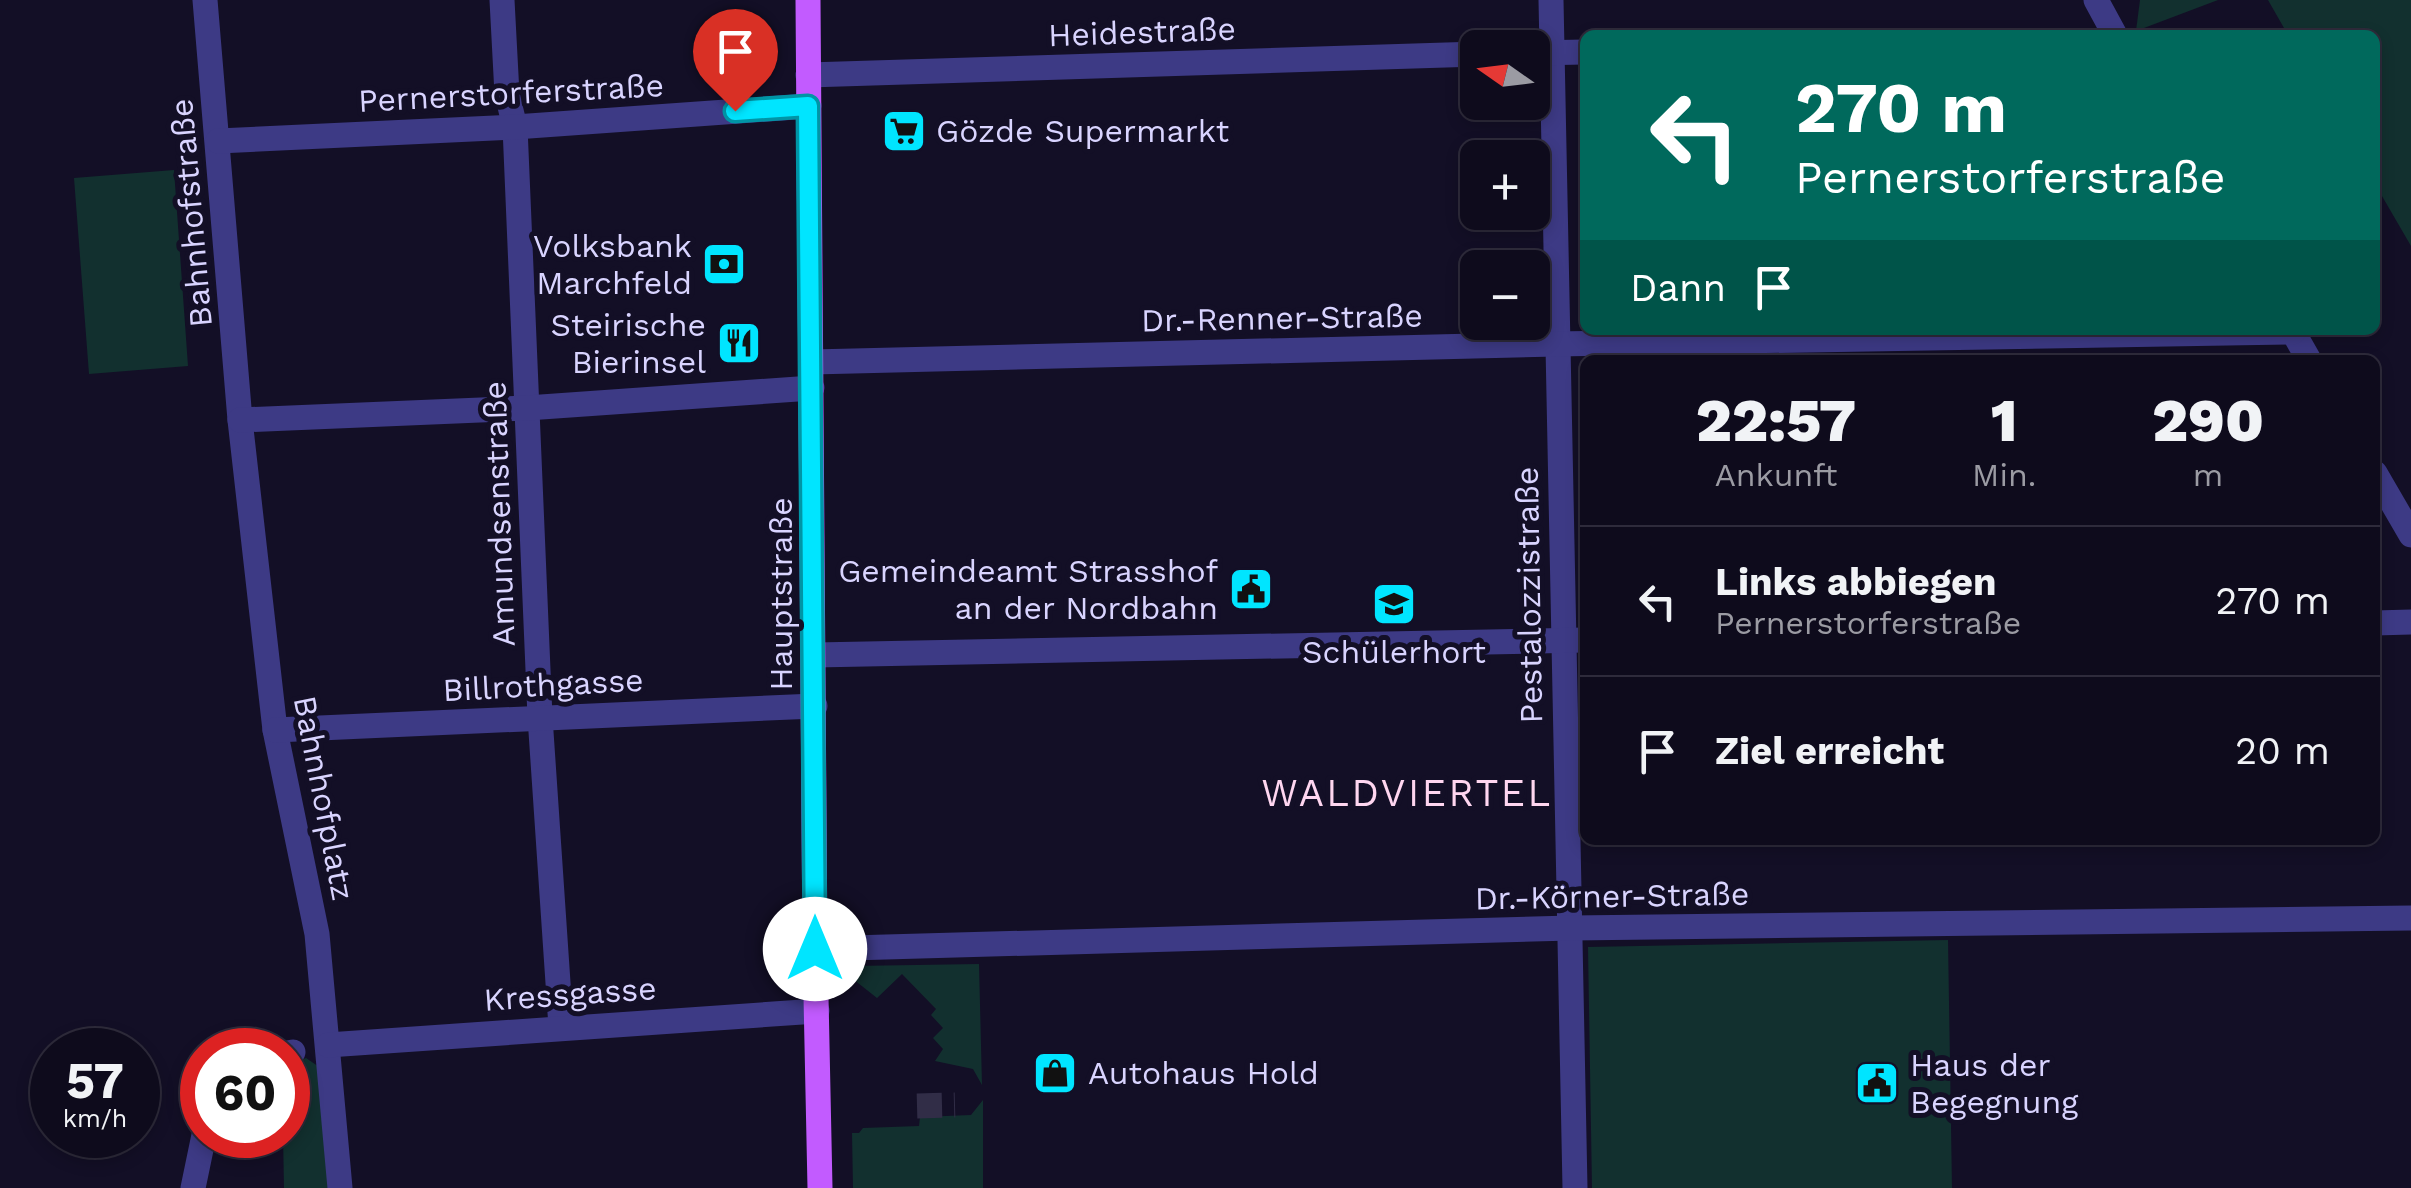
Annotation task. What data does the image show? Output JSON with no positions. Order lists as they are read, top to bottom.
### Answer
{
  "streets": {
    "main road": ["Hauptstraße"],
    "street": [
      "Heidestraße",
      "Pernerstorferstraße",
      "Bahnhofstraße",
      "Dr.-Renner-Straße",
      "Amundsenstraße",
      "Pestalozzistraße",
      "Billrothgasse",
      "Bahnhofplatz",
      "Dr.-Körner-Straße",
      "Kressgasse"
    ]
  },
  "crossings": [
    ["Heidestraße", "Hauptstraße"],
    ["Pernerstorferstraße", "Bahnhofstraße"],
    ["Pernerstorferstraße", "Amundsenstraße"],
    ["Pernerstorferstraße", "Hauptstraße"],
    ["Bahnhofstraße", "Bahnhofplatz"],
    ["Dr.-Renner-Straße", "Hauptstraße"],
    ["Dr.-Renner-Straße", "Pestalozzistraße"],
    ["Amundsenstraße", "Billrothgasse"],
    ["Amundsenstraße", "Kressgasse"],
    ["Hauptstraße", "Billrothgasse"],
    ["Hauptstraße", "Dr.-Körner-Straße"],
    ["Hauptstraße", "Kressgasse"],
    ["Pestalozzistraße", "Dr.-Körner-Straße"],
    ["Billrothgasse", "Bahnhofplatz"],
    ["Bahnhofplatz", "Kressgasse"]
  ],
  "districts": ["WALDVIERTEL"],
  "places": {
    "supermarket": ["Gözde Supermarkt"],
    "bank": ["Volksbank Marchfeld"],
    "restaurant": ["Steirische Bierinsel"],
    "public building": ["Gemeindeamt Strasshof an der Nordbahn", "Haus der Begegnung"],
    "school or university": ["Schülerhort"],
    "shop": ["Autohaus Hold"]
  },
  "north": "left",
  "page": {
    "map_buttons": ["+", "−"],
    "turn": ["270 m", "Pernerstorferstraße"],
    "then": "Dann",
    "eta": [
      "22:57",
      "Ankunft",
      "1",
      "Min.",
      "290",
      "m"
    ],
    "list": [
      {
        "name": "Links abbiegen",
        "note": "Pernerstorferstraße",
        "value": "270 m"
      },
      {
        "name": "Ziel erreicht",
        "value": "20 m"
      }
    ],
    "speed": "57 km/h",
    "limit": "60"
  }
}
